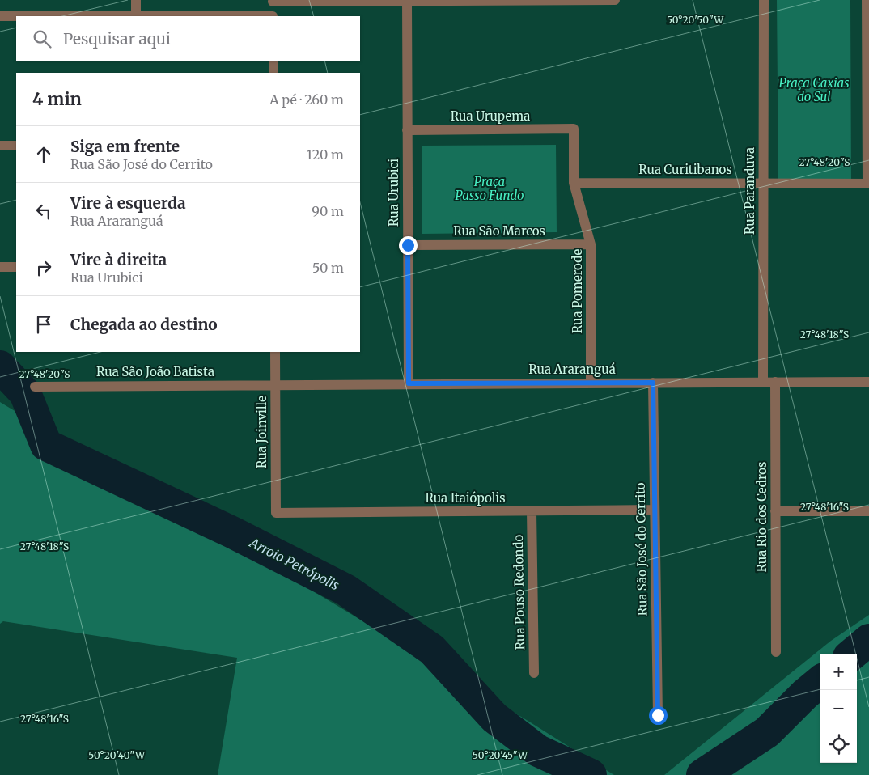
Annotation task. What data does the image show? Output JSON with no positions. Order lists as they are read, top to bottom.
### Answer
{
  "streets": {
    "street": [
      "Rua Urupema",
      "Rua Curitibanos",
      "Rua Paranduva",
      "Rua Urubici",
      "Rua São Marcos",
      "Rua Pomerode",
      "Rua Araranguá",
      "Rua São João Batista",
      "Rua Joinville",
      "Rua Itaiópolis",
      "Rua Rio dos Cedros",
      "Rua São José do Cerrito",
      "Rua Pouso Redondo"
    ]
  },
  "crossings": [
    ["Rua Urupema", "Rua Urubici"],
    ["Rua Urupema", "Rua Pomerode"],
    ["Rua Curitibanos", "Rua Paranduva"],
    ["Rua Curitibanos", "Rua Pomerode"],
    ["Rua Paranduva", "Rua Araranguá"],
    ["Rua Urubici", "Rua São Marcos"],
    ["Rua Urubici", "Rua Araranguá"],
    ["Rua São Marcos", "Rua Pomerode"],
    ["Rua Pomerode", "Rua Araranguá"],
    ["Rua Araranguá", "Rua São João Batista"],
    ["Rua Araranguá", "Rua Joinville"],
    ["Rua Araranguá", "Rua Rio dos Cedros"],
    ["Rua Araranguá", "Rua São José do Cerrito"],
    ["Rua São João Batista", "Rua Joinville"],
    ["Rua Joinville", "Rua Itaiópolis"],
    ["Rua Itaiópolis", "Rua São José do Cerrito"],
    ["Rua Itaiópolis", "Rua Pouso Redondo"]
  ],
  "water": ["Arroio Petrópolis"],
  "parks": ["Praça Caxias do Sul", "Praça Passo Fundo"],
  "page": {
    "search": "Pesquisar aqui",
    "heading": ["4 min", "A pé · 260 m"],
    "list": [
      ["Siga em frente", "Rua São José do Cerrito", "120 m"],
      ["Vire à esquerda", "Rua Araranguá", "90 m"],
      ["Vire à direita", "Rua Urubici", "50 m"],
      "Chegada ao destino"
    ],
    "map_buttons": ["+", "−"]
  },
  "coordinates": [
    "50°20'50\"W",
    "27°48'20\"S",
    "27°48'18\"S",
    "27°48'16\"S",
    "50°20'40\"W",
    "50°20'45\"W"
  ]
}
